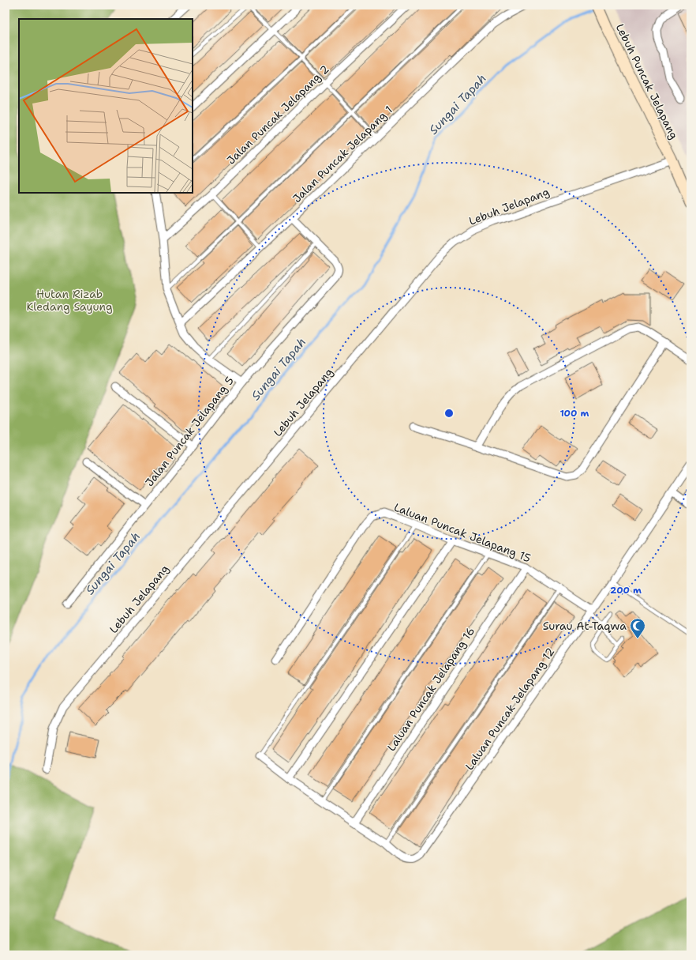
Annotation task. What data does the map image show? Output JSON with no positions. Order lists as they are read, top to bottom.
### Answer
{
  "streets": {
    "street": [
      "Lebuh Puncak Jelapang",
      "Jalan Puncak Jelapang 2",
      "Jalan Puncak Jelapang 1",
      "Lebuh Jelapang",
      "Jalan Puncak Jelapang 5",
      "Laluan Puncak Jelapang 15",
      "Laluan Puncak Jelapang 16",
      "Laluan Puncak Jelapang 12"
    ]
  },
  "crossings": [
    ["Lebuh Puncak Jelapang", "Lebuh Jelapang"],
    ["Laluan Puncak Jelapang 15", "Laluan Puncak Jelapang 16"],
    ["Laluan Puncak Jelapang 15", "Laluan Puncak Jelapang 12"]
  ],
  "water": ["Sungai Tapah"],
  "parks": ["Hutan Rizab Kledang Sayung"],
  "places": {
    "mosque": ["Surau At-Taqwa"]
  },
  "rings": ["100 m", "200 m"]
}
